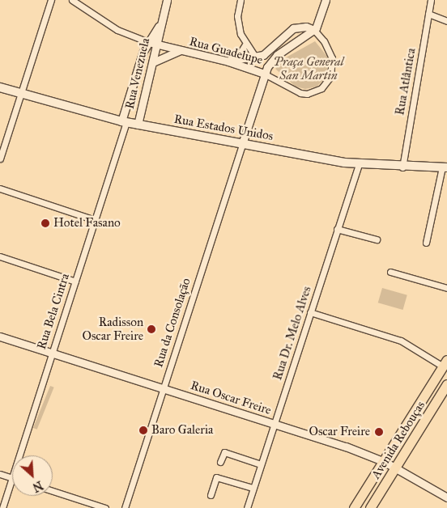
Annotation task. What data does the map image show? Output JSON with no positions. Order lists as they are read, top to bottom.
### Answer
{
  "streets": {
    "main road": ["Rua Estados Unidos", "Avenida Rebouças"],
    "street": [
      "Rua Guadelupe",
      "Rua Venezuela",
      "Rua Atlântica",
      "Rua Bela Cintra",
      "Rua da Consolação",
      "Rua Dr. Melo Alves",
      "Rua Oscar Freire"
    ]
  },
  "crossings": [
    ["Rua Guadelupe", "Rua Venezuela"],
    ["Rua Venezuela", "Rua Estados Unidos"],
    ["Rua Venezuela", "Rua Bela Cintra"],
    ["Rua Atlântica", "Rua Estados Unidos"],
    ["Rua Estados Unidos", "Rua Bela Cintra"],
    ["Rua Estados Unidos", "Rua da Consolação"],
    ["Rua Estados Unidos", "Rua Dr. Melo Alves"],
    ["Rua Bela Cintra", "Rua Oscar Freire"],
    ["Rua da Consolação", "Rua Oscar Freire"],
    ["Rua Dr. Melo Alves", "Rua Oscar Freire"],
    ["Rua Oscar Freire", "Avenida Rebouças"]
  ],
  "parks": ["Praça General San Martin"],
  "places": [
    "Hotel Fasano",
    "Radisson Oscar Freire",
    "Baro Galeria",
    "Oscar Freire"
  ],
  "north": "bottom right"
}
